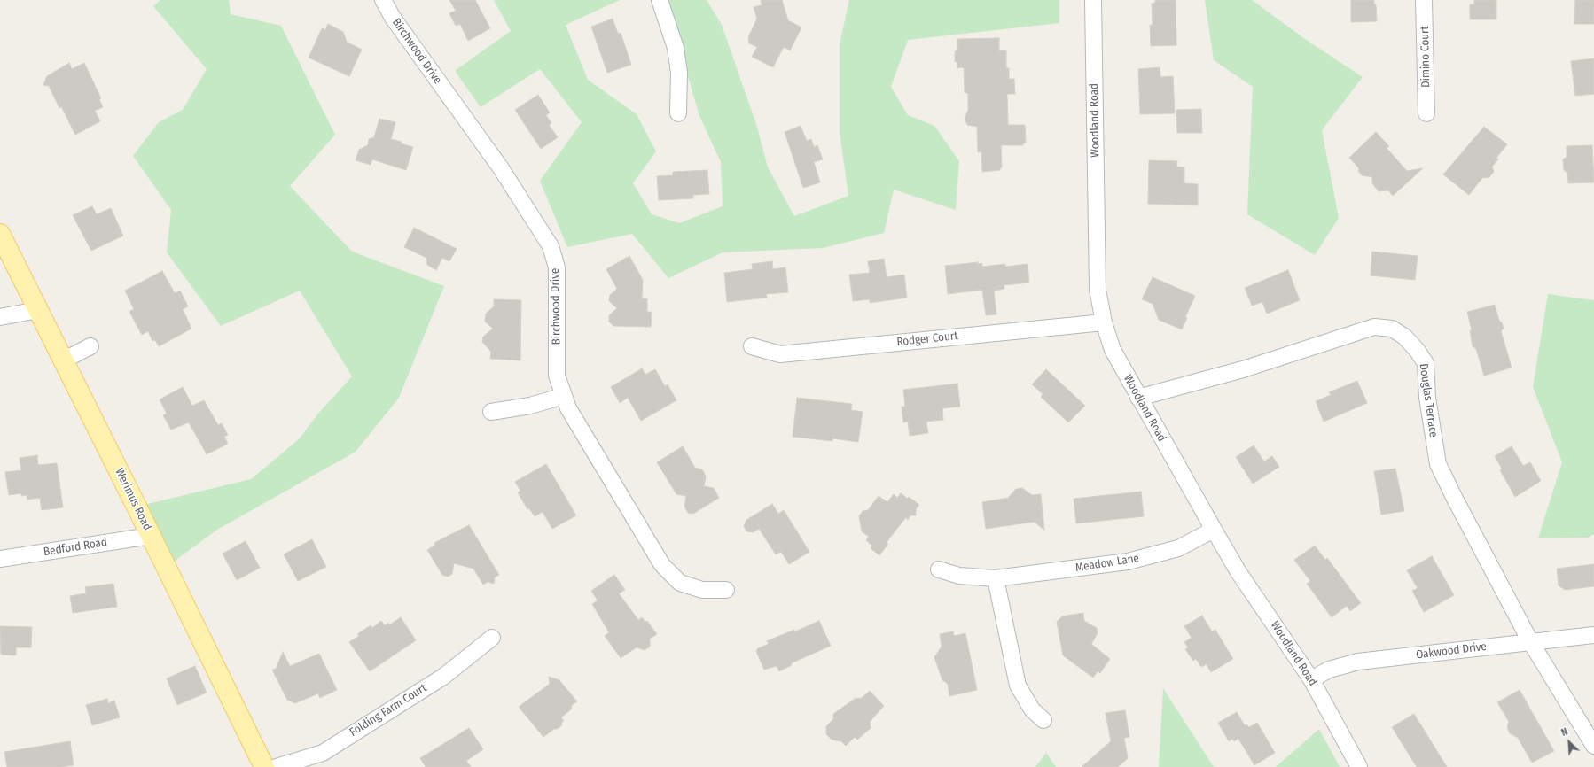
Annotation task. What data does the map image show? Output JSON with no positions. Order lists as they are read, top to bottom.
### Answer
{
  "streets": {
    "main road": ["Werimus Road"],
    "street": [
      "Birchwood Drive",
      "Dimino Court",
      "Woodland Road",
      "Rodger Court",
      "Douglas Terrace",
      "Bedford Road",
      "Meadow Lane",
      "Oakwood Drive",
      "Folding Farm Court"
    ]
  },
  "crossings": [
    ["Woodland Road", "Rodger Court"],
    ["Woodland Road", "Douglas Terrace"],
    ["Woodland Road", "Meadow Lane"],
    ["Woodland Road", "Oakwood Drive"],
    ["Douglas Terrace", "Oakwood Drive"],
    ["Werimus Road", "Bedford Road"]
  ],
  "north": "top left"
}
